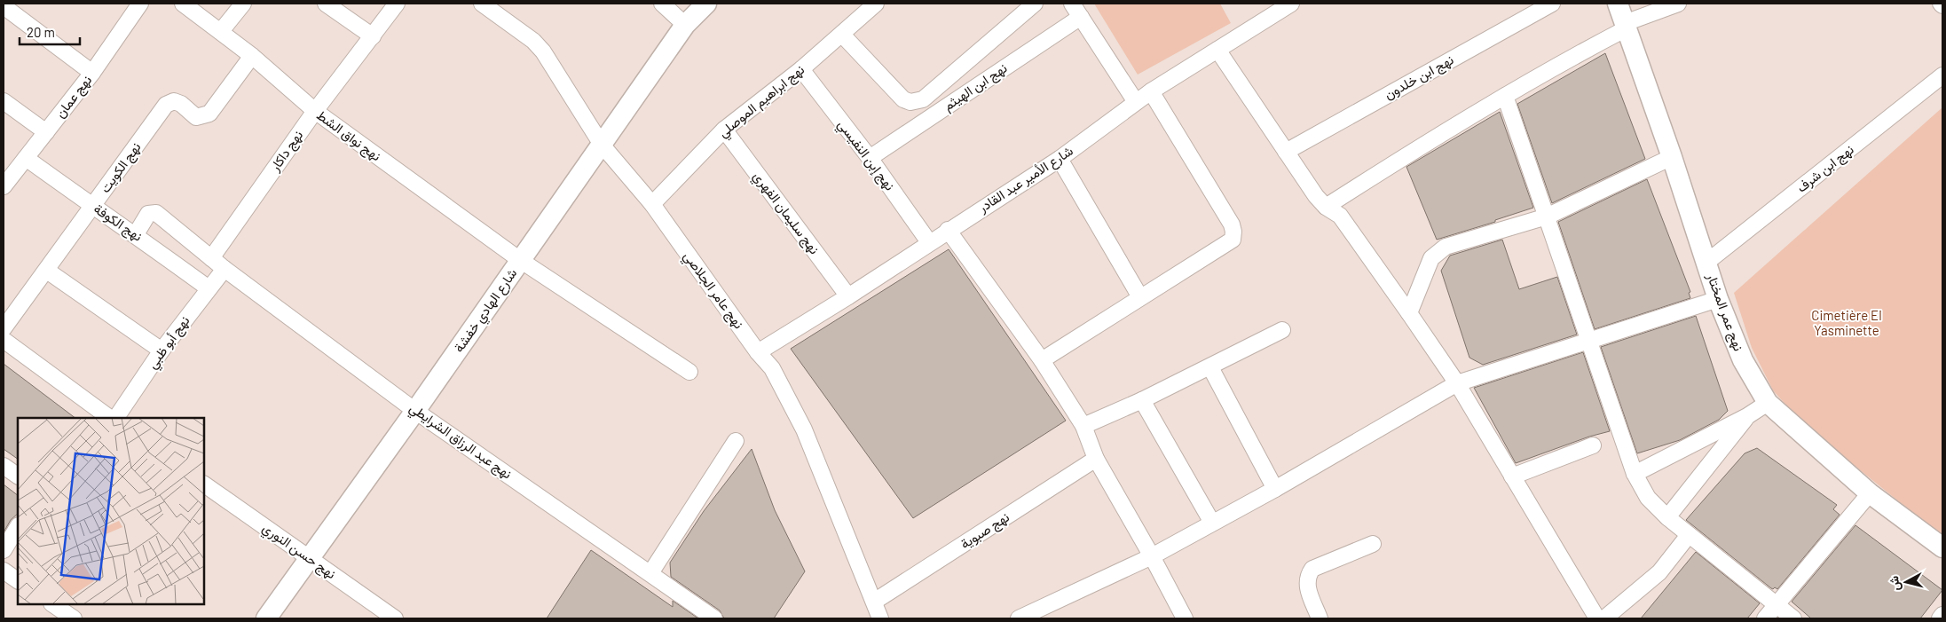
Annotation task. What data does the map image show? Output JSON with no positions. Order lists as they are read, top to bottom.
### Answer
{
  "streets": {
    "street": [
      "نهج ابن خلدون",
      "نهج ابن الهيثم",
      "نهج عمان",
      "نهج ابراهيم الموصلي",
      "نهج نواق الشط",
      "نهج داكار",
      "نهج إبن النفيسي",
      "نهج الكويت",
      "نهج ابن شرف",
      "شارع الأمير عبد القادر",
      "نهج سليمان الفهري",
      "نهج الكوفة",
      "نهج عامر الجلاصي",
      "شارع الهادي خفشة",
      "نهج عمر المختار",
      "نهج أبو ظبي",
      "نهج عبد الرزاق الشرايطي",
      "نهج صبوية",
      "نهج حسن النوري"
    ]
  },
  "crossings": [
    ["نهج ابن الهيثم", "نهج إبن النفيسي"],
    ["نهج عمان", "نهج الكوفة"],
    ["نهج ابراهيم الموصلي", "نهج إبن النفيسي"],
    ["نهج ابراهيم الموصلي", "نهج سليمان الفهري"],
    ["نهج ابراهيم الموصلي", "نهج عامر الجلاصي"],
    ["نهج نواق الشط", "نهج داكار"],
    ["نهج نواق الشط", "نهج الكويت"],
    ["نهج نواق الشط", "شارع الهادي خفشة"],
    ["نهج داكار", "نهج عبد الرزاق الشرايطي"],
    ["نهج إبن النفيسي", "شارع الأمير عبد القادر"],
    ["نهج الكويت", "نهج الكوفة"],
    ["نهج ابن شرف", "نهج عمر المختار"],
    ["شارع الأمير عبد القادر", "نهج سليمان الفهري"],
    ["شارع الأمير عبد القادر", "نهج عامر الجلاصي"],
    ["نهج الكوفة", "نهج أبو ظبي"],
    ["نهج الكوفة", "نهج عبد الرزاق الشرايطي"],
    ["نهج عامر الجلاصي", "شارع الهادي خفشة"],
    ["نهج عامر الجلاصي", "نهج صبوية"],
    ["شارع الهادي خفشة", "نهج عبد الرزاق الشرايطي"],
    ["شارع الهادي خفشة", "نهج حسن النوري"],
    ["نهج أبو ظبي", "نهج عبد الرزاق الشرايطي"]
  ],
  "parks": ["Cimetière El Yasminette"],
  "scale_bar": "20 m",
  "north": "left"
}
